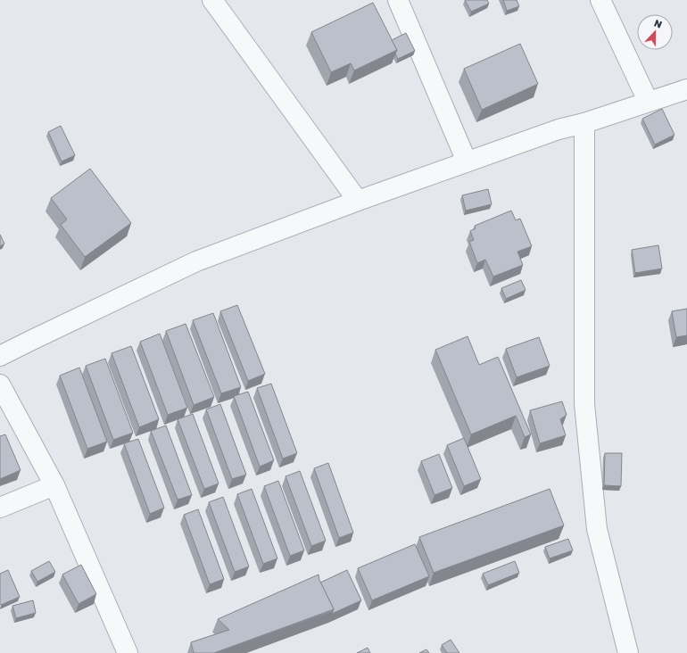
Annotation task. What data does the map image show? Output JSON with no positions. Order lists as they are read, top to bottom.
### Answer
{
  "north": "top"
}
